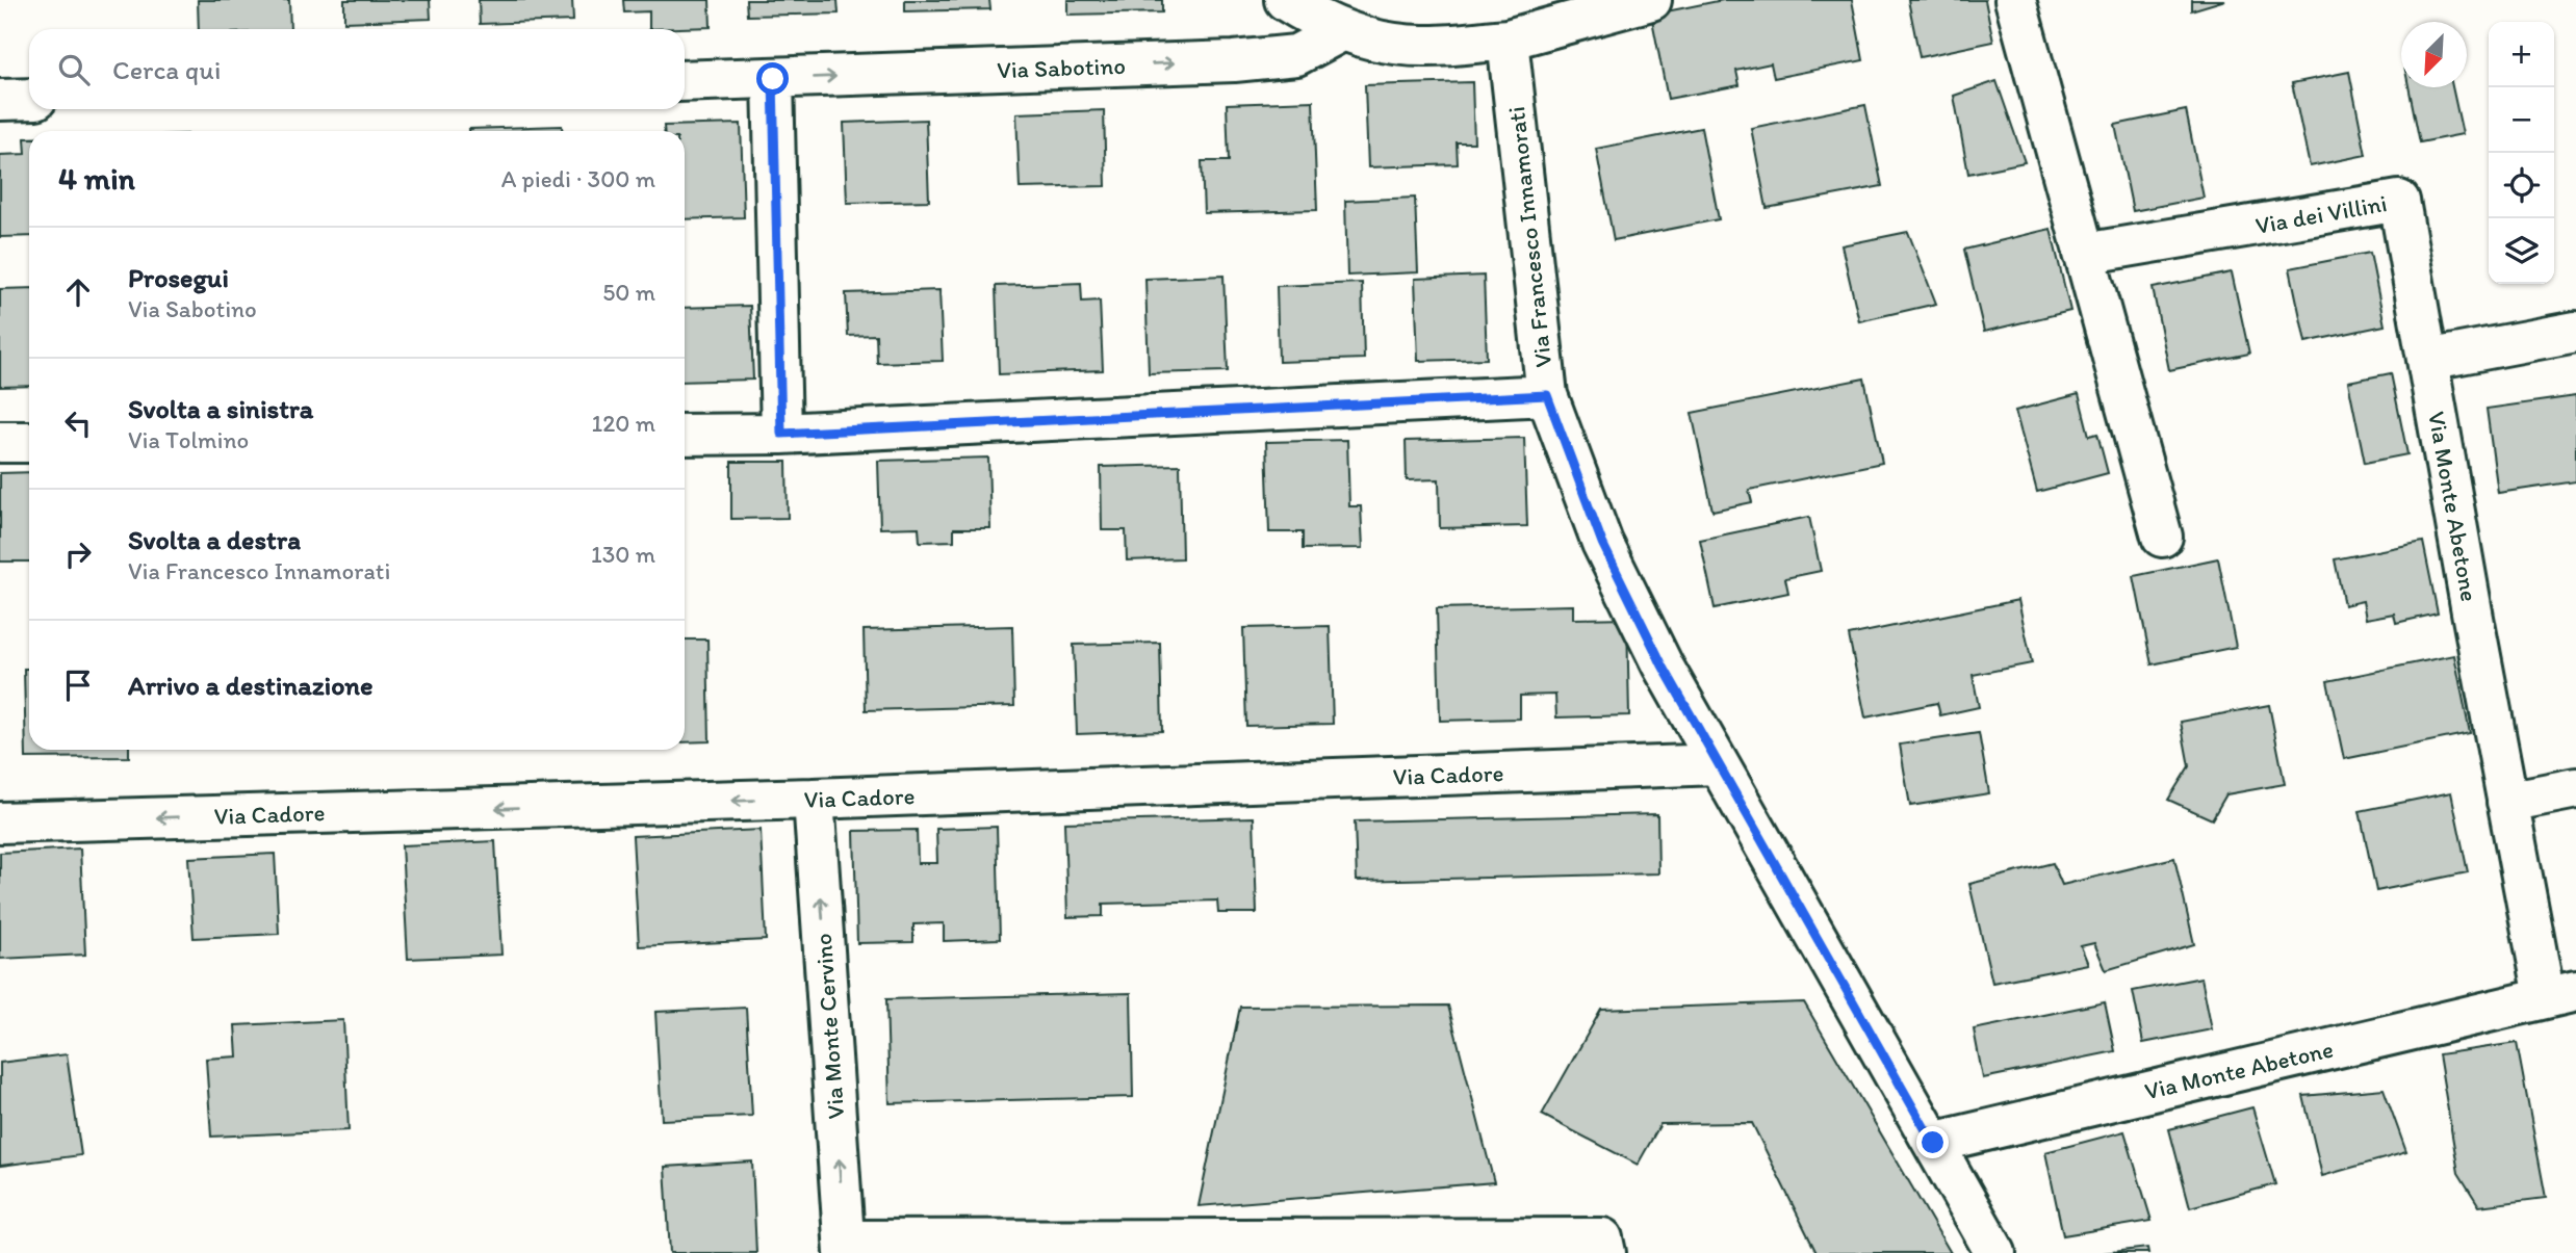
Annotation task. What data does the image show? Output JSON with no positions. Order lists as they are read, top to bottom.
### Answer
{
  "streets": {
    "street": [
      "Via Sabotino",
      "Via dei Villini",
      "Via Francesco Innamorati",
      "Via Monte Abetone",
      "Via Cadore",
      "Via Monte Cervino"
    ]
  },
  "crossings": [
    ["Via dei Villini", "Via Monte Abetone"],
    ["Via Francesco Innamorati", "Via Monte Abetone"],
    ["Via Francesco Innamorati", "Via Cadore"],
    ["Via Cadore", "Via Monte Cervino"]
  ],
  "one_way": ["Via Cadore", "Via Monte Cervino"],
  "north": "bottom left",
  "page": {
    "map_buttons": ["+", "−"],
    "search": "Cerca qui",
    "heading": ["4 min", "A piedi · 300 m"],
    "list": [
      ["Prosegui", "Via Sabotino", "50 m"],
      ["Svolta a sinistra", "Via Tolmino", "120 m"],
      ["Svolta a destra", "Via Francesco Innamorati", "130 m"],
      "Arrivo a destinazione"
    ]
  }
}
